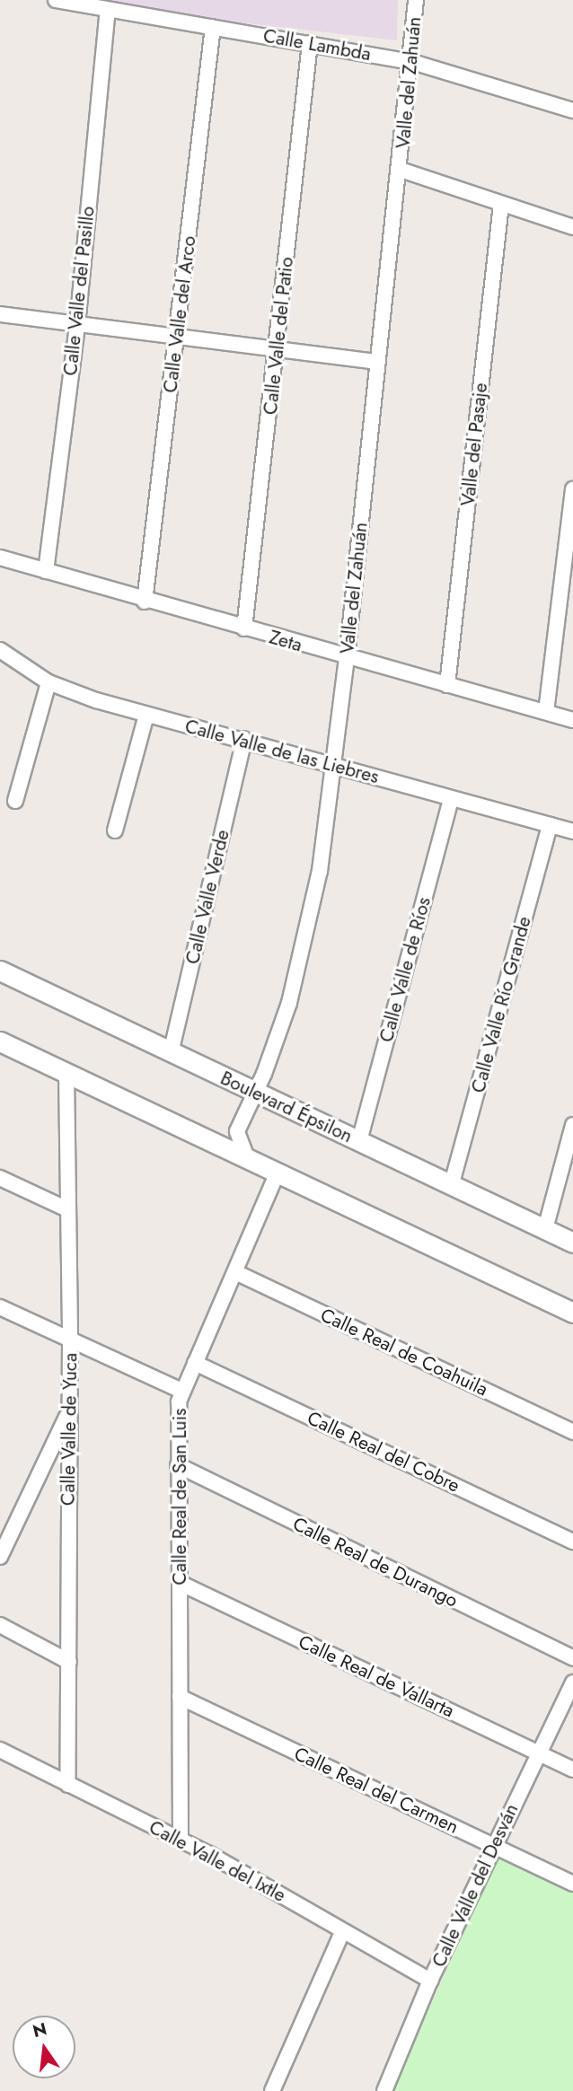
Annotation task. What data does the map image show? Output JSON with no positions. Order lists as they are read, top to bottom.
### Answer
{
  "streets": {
    "street": [
      "Calle Lambda",
      "Valle del Zahuán",
      "Calle Valle del Pasillo",
      "Calle Valle del Arco",
      "Calle Valle del Patio",
      "Valle del Pasaje",
      "Zeta",
      "Calle Valle de las Liebres",
      "Calle Valle Verde",
      "Calle Valle de Ríos",
      "Calle Valle Río Grande",
      "Boulevard Épsilon",
      "Calle Real de Coahuila",
      "Calle Valle de Yuca",
      "Calle Real del Cobre",
      "Calle Real de San Luis",
      "Calle Real de Durango",
      "Calle Real de Vallarta",
      "Calle Real del Carmen",
      "Calle Valle del Ixtle",
      "Calle Valle del Desván"
    ]
  },
  "crossings": [
    ["Calle Lambda", "Valle del Zahuán"],
    ["Calle Lambda", "Calle Valle del Pasillo"],
    ["Calle Lambda", "Calle Valle del Arco"],
    ["Calle Lambda", "Calle Valle del Patio"],
    ["Valle del Zahuán", "Zeta"],
    ["Valle del Zahuán", "Calle Valle de las Liebres"],
    ["Valle del Zahuán", "Boulevard Épsilon"],
    ["Calle Valle del Pasillo", "Zeta"],
    ["Calle Valle del Arco", "Zeta"],
    ["Calle Valle del Patio", "Zeta"],
    ["Valle del Pasaje", "Zeta"],
    ["Calle Valle de las Liebres", "Calle Valle Verde"],
    ["Calle Valle de las Liebres", "Calle Valle de Ríos"],
    ["Calle Valle de las Liebres", "Calle Valle Río Grande"],
    ["Calle Valle Verde", "Boulevard Épsilon"],
    ["Calle Valle de Ríos", "Boulevard Épsilon"],
    ["Calle Valle Río Grande", "Boulevard Épsilon"],
    ["Calle Real de Coahuila", "Calle Real de San Luis"],
    ["Calle Valle de Yuca", "Calle Valle del Ixtle"],
    ["Calle Real del Cobre", "Calle Real de San Luis"],
    ["Calle Real de San Luis", "Calle Real de Durango"],
    ["Calle Real de San Luis", "Calle Real de Vallarta"],
    ["Calle Real de San Luis", "Calle Real del Carmen"],
    ["Calle Real de San Luis", "Calle Valle del Ixtle"],
    ["Calle Real de Vallarta", "Calle Valle del Desván"],
    ["Calle Real del Carmen", "Calle Valle del Desván"],
    ["Calle Valle del Ixtle", "Calle Valle del Desván"]
  ],
  "north": "top"
}
